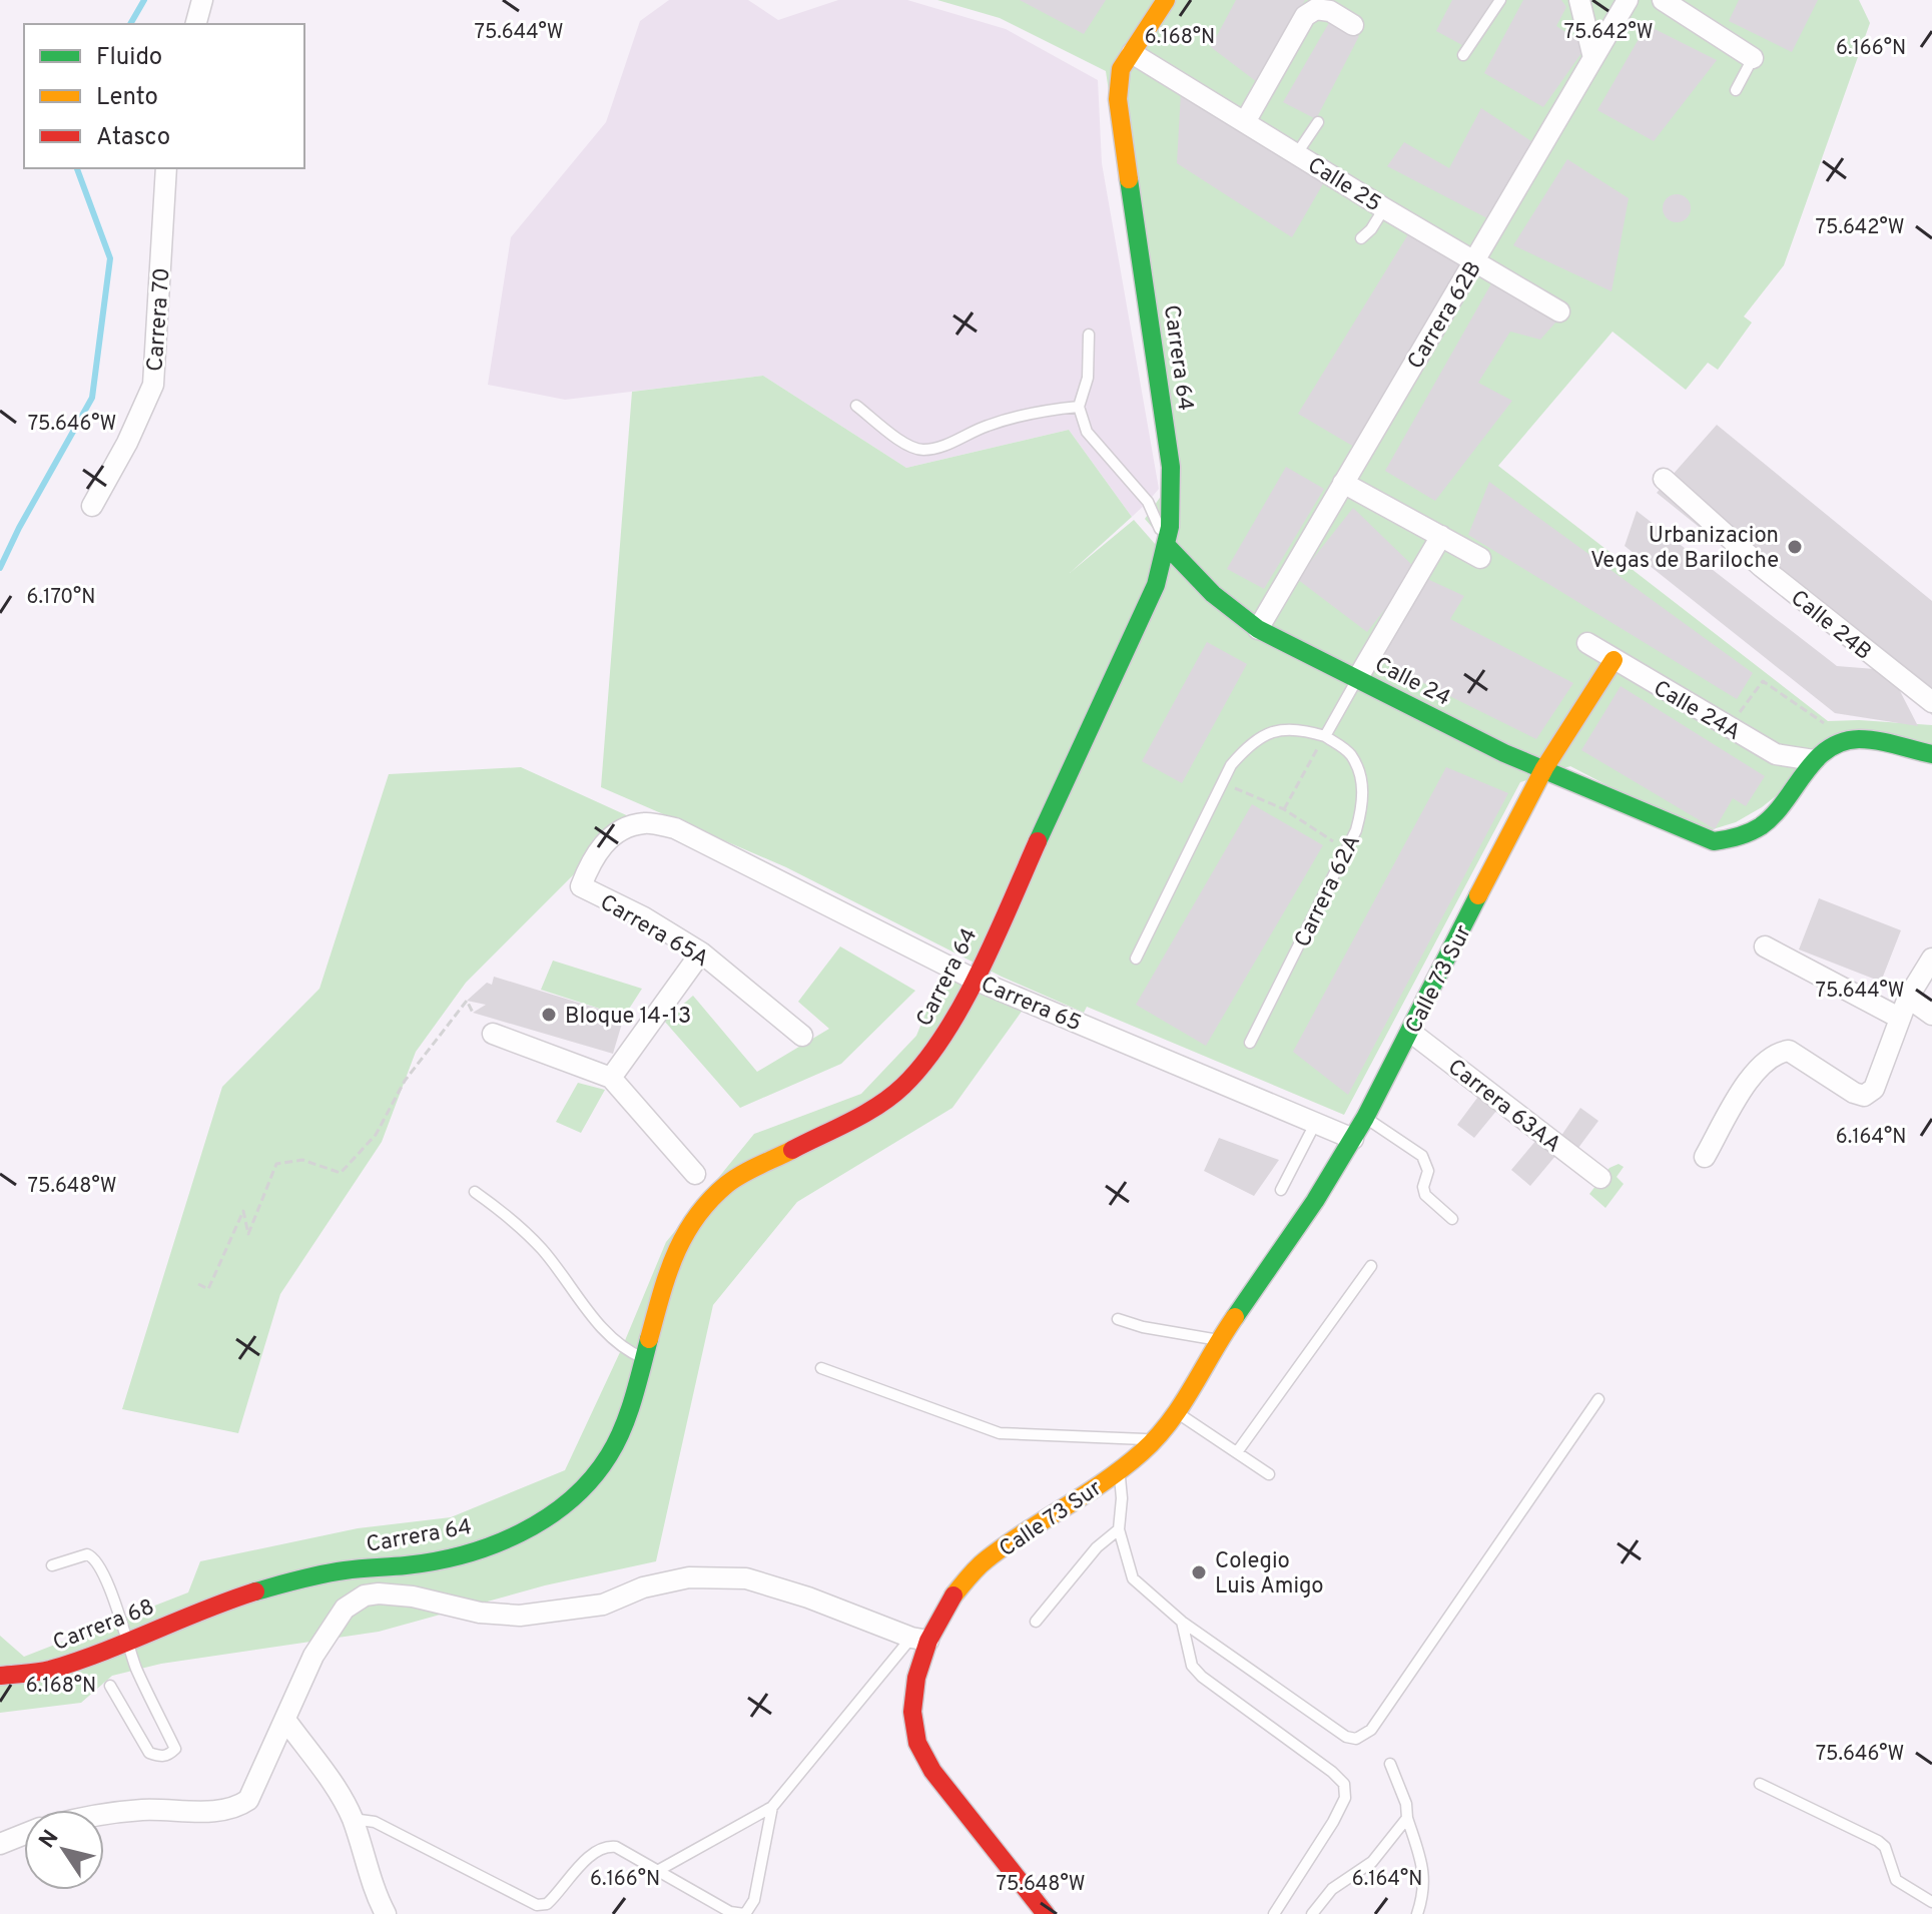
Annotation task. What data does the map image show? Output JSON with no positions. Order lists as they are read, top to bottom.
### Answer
{
  "streets": {
    "street": [
      "Calle 25",
      "Carrera 62B",
      "Carrera 70",
      "Carrera 64",
      "Calle 24B",
      "Calle 24",
      "Calle 24A",
      "Carrera 65A",
      "Calle 73 Sur",
      "Carrera 65",
      "Carrera 63AA",
      "Carrera 68"
    ],
    "lane": ["Carrera 62A"]
  },
  "crossings": [
    ["Calle 25", "Carrera 62B"],
    ["Calle 25", "Carrera 64"],
    ["Carrera 62B", "Calle 24"],
    ["Carrera 64", "Calle 24"],
    ["Carrera 64", "Carrera 65"],
    ["Carrera 64", "Carrera 68"],
    ["Calle 24", "Calle 24A"],
    ["Calle 24", "Calle 73 Sur"],
    ["Calle 24A", "Calle 73 Sur"],
    ["Carrera 65A", "Carrera 65"],
    ["Calle 73 Sur", "Carrera 65"],
    ["Calle 73 Sur", "Carrera 63AA"]
  ],
  "places": ["Urbanizacion Vegas de Bariloche", "Bloque 14-13", "Colegio Luis Amigo"],
  "legend": ["Fluido", "Lento", "Atasco"],
  "north": "top left",
  "coordinates": [
    "75.642°W",
    "75.644°W",
    "6.168°N",
    "6.166°N",
    "75.646°W",
    "6.170°N",
    "6.164°N",
    "75.648°W"
  ]
}
